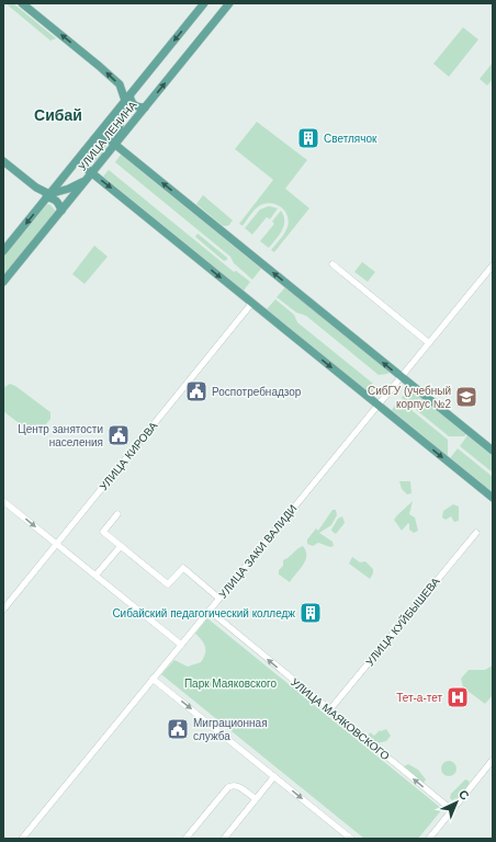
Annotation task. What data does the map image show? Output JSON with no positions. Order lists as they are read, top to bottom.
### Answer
{
  "streets": {
    "main road": ["УЛИЦА ЛЕНИНА"],
    "street": [
      "УЛИЦА КИРОВА",
      "УЛИЦА ЗАКИ ВАЛИДИ",
      "УЛИЦА КУЙБЫШЕВА",
      "УЛИЦА МАЯКОВСКОГО"
    ]
  },
  "crossings": [
    ["УЛИЦА ЗАКИ ВАЛИДИ", "УЛИЦА МАЯКОВСКОГО"],
    ["УЛИЦА КУЙБЫШЕВА", "УЛИЦА МАЯКОВСКОГО"]
  ],
  "one_way": ["УЛИЦА МАЯКОВСКОГО"],
  "districts": ["Сибай"],
  "parks": ["Парк Маяковского"],
  "places": {
    "building": ["Светлячок", "Сибайский педагогический колледж"],
    "public building": ["Роспотребнадзор", "Центр занятости населения", "Миграционная служба"],
    "school or university": ["СибГУ (учебный корпус №2"],
    "hospital": ["Тет-а-тет"]
  },
  "north": "top right"
}
